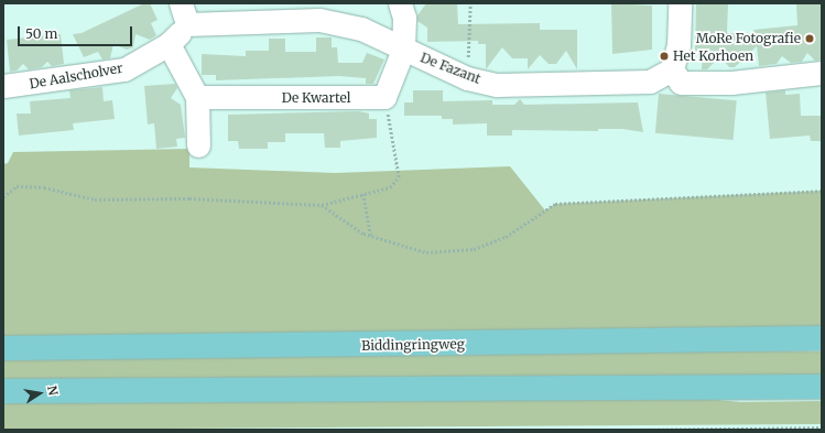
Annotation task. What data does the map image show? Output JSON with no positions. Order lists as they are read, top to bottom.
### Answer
{
  "streets": {
    "main road": ["Biddingringweg"],
    "street": ["De Fazant", "De Aalscholver", "De Kwartel"]
  },
  "crossings": [
    ["De Fazant", "De Aalscholver"]
  ],
  "places": ["MoRe Fotografie", "Het Korhoen"],
  "scale_bar": "50 m",
  "north": "right"
}
